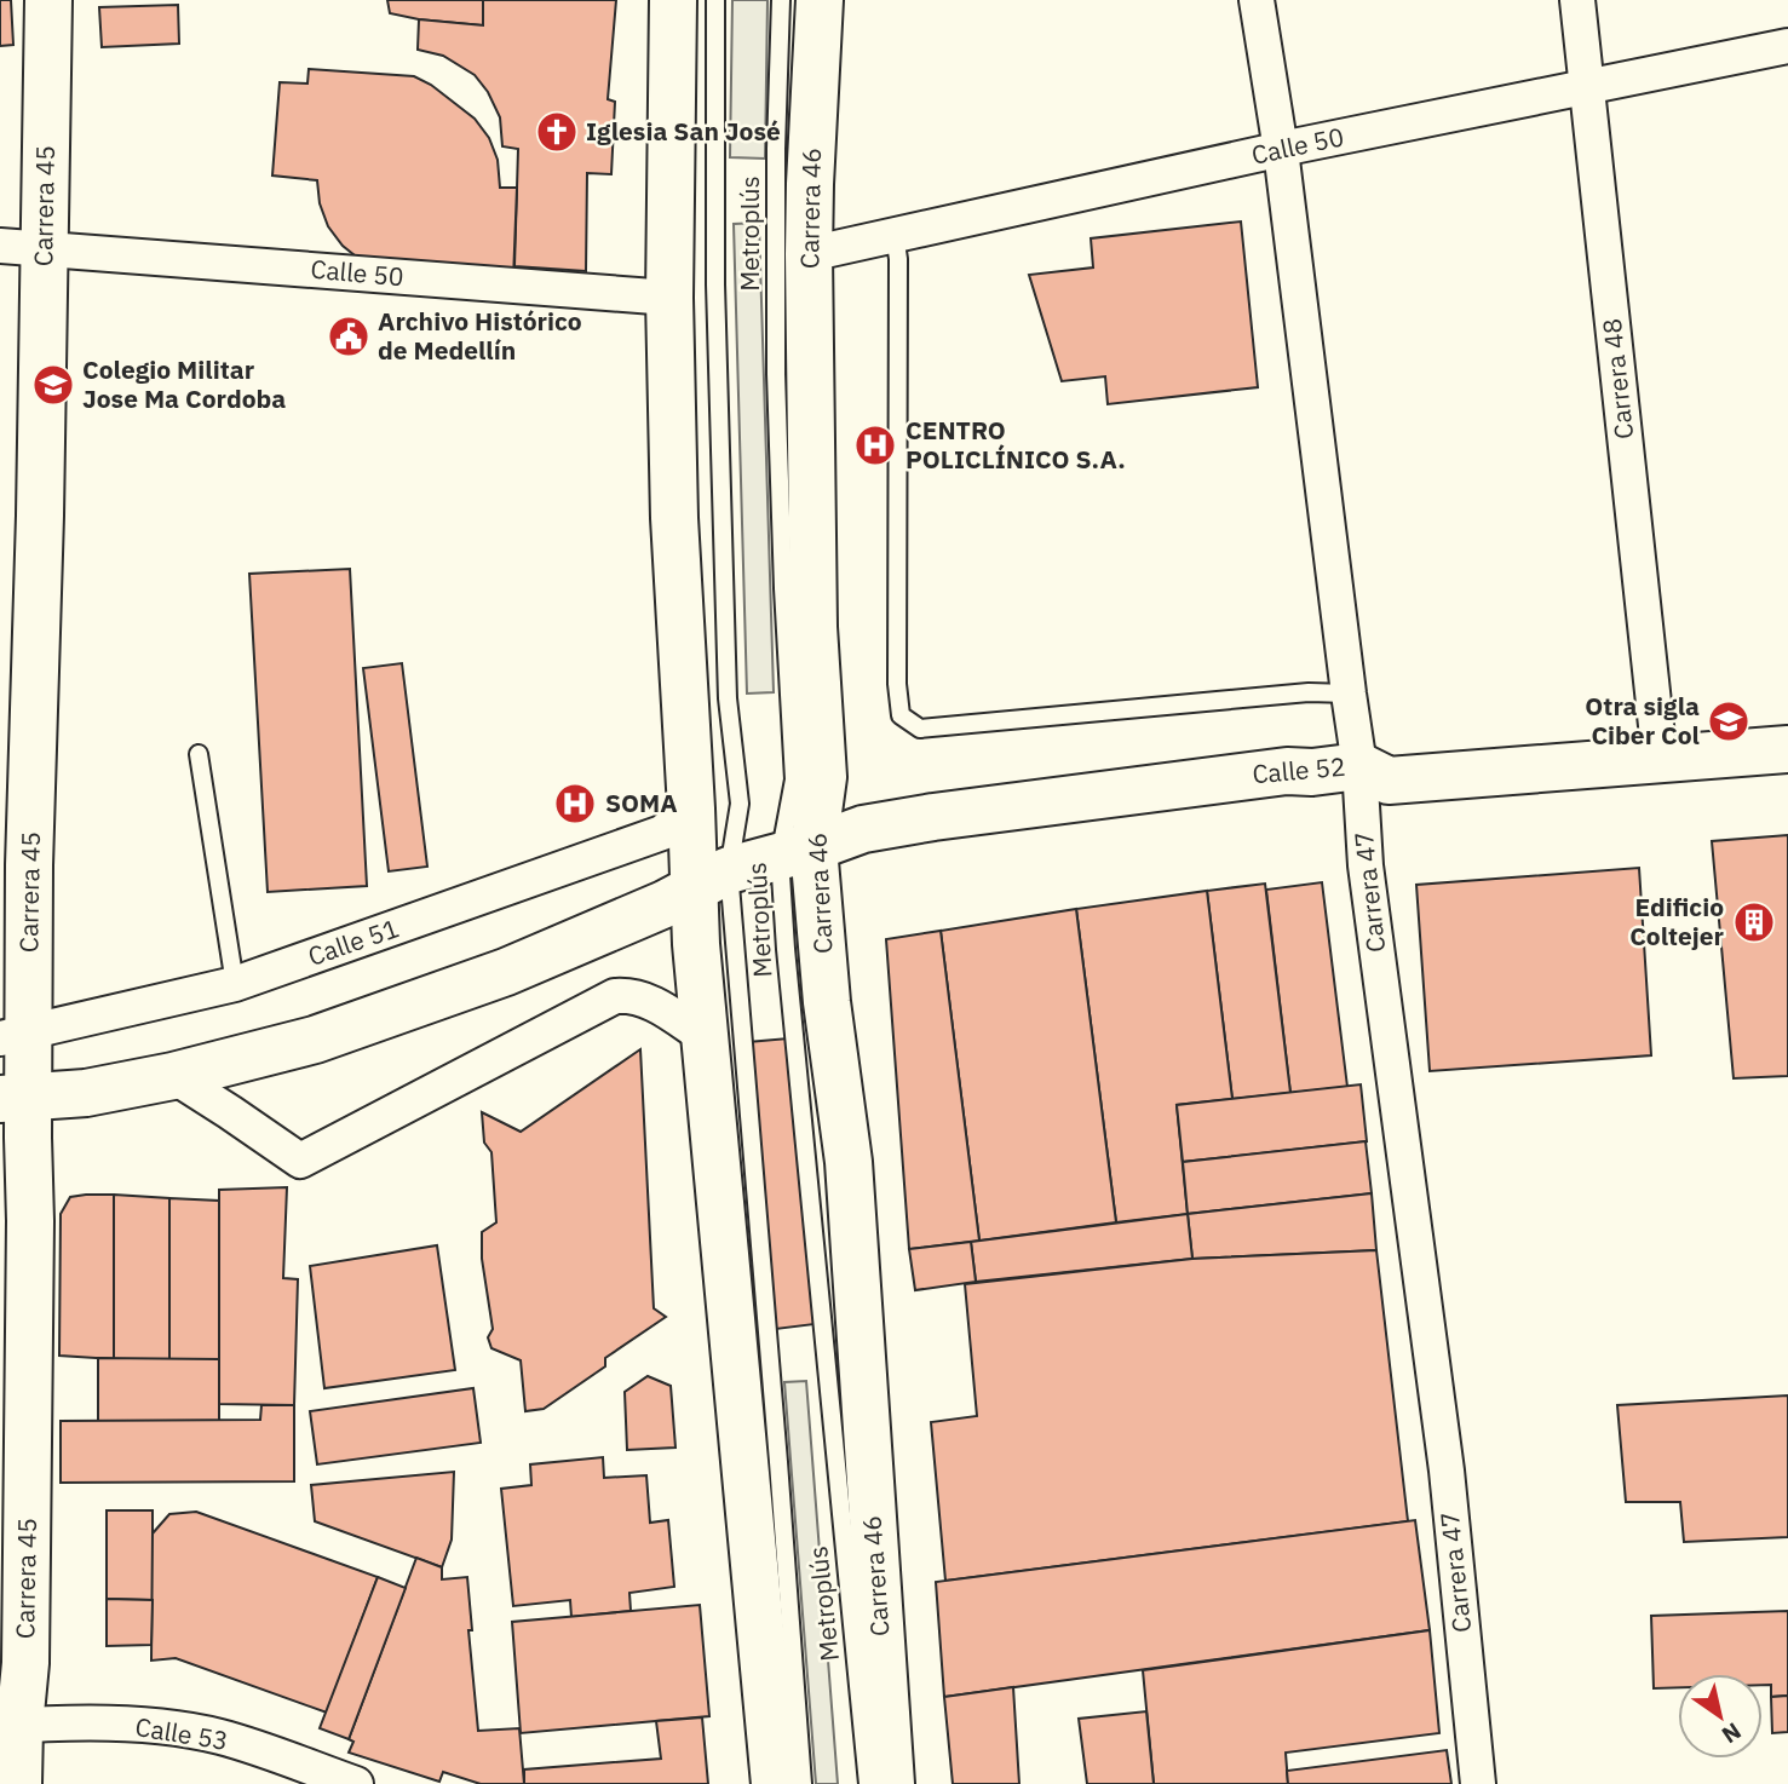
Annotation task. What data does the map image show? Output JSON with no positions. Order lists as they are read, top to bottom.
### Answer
{
  "streets": {
    "main road": ["Carrera 45", "Carrera 46", "Calle 52"],
    "street": [
      "Calle 50",
      "Carrera 48",
      "Carrera 47",
      "Calle 51",
      "Calle 53"
    ],
    "lane": ["Metroplús"]
  },
  "crossings": [
    ["Calle 50", "Carrera 45"],
    ["Calle 50", "Carrera 46"],
    ["Calle 50", "Carrera 48"],
    ["Calle 50", "Carrera 47"],
    ["Carrera 45", "Calle 51"],
    ["Carrera 45", "Calle 53"],
    ["Carrera 46", "Metroplús"],
    ["Carrera 46", "Calle 52"],
    ["Metroplús", "Calle 52"],
    ["Carrera 48", "Calle 52"],
    ["Calle 52", "Carrera 47"]
  ],
  "places": {
    "church": ["Iglesia San José"],
    "public building": ["Archivo Histórico de Medellín"],
    "school or university": ["Colegio Militar Jose Ma Cordoba", "Otra sigla Ciber Col"],
    "hospital": ["CENTRO POLICLÍNICO S.A.", "SOMA"],
    "building": ["Edificio Coltejer"]
  },
  "north": "bottom right"
}
